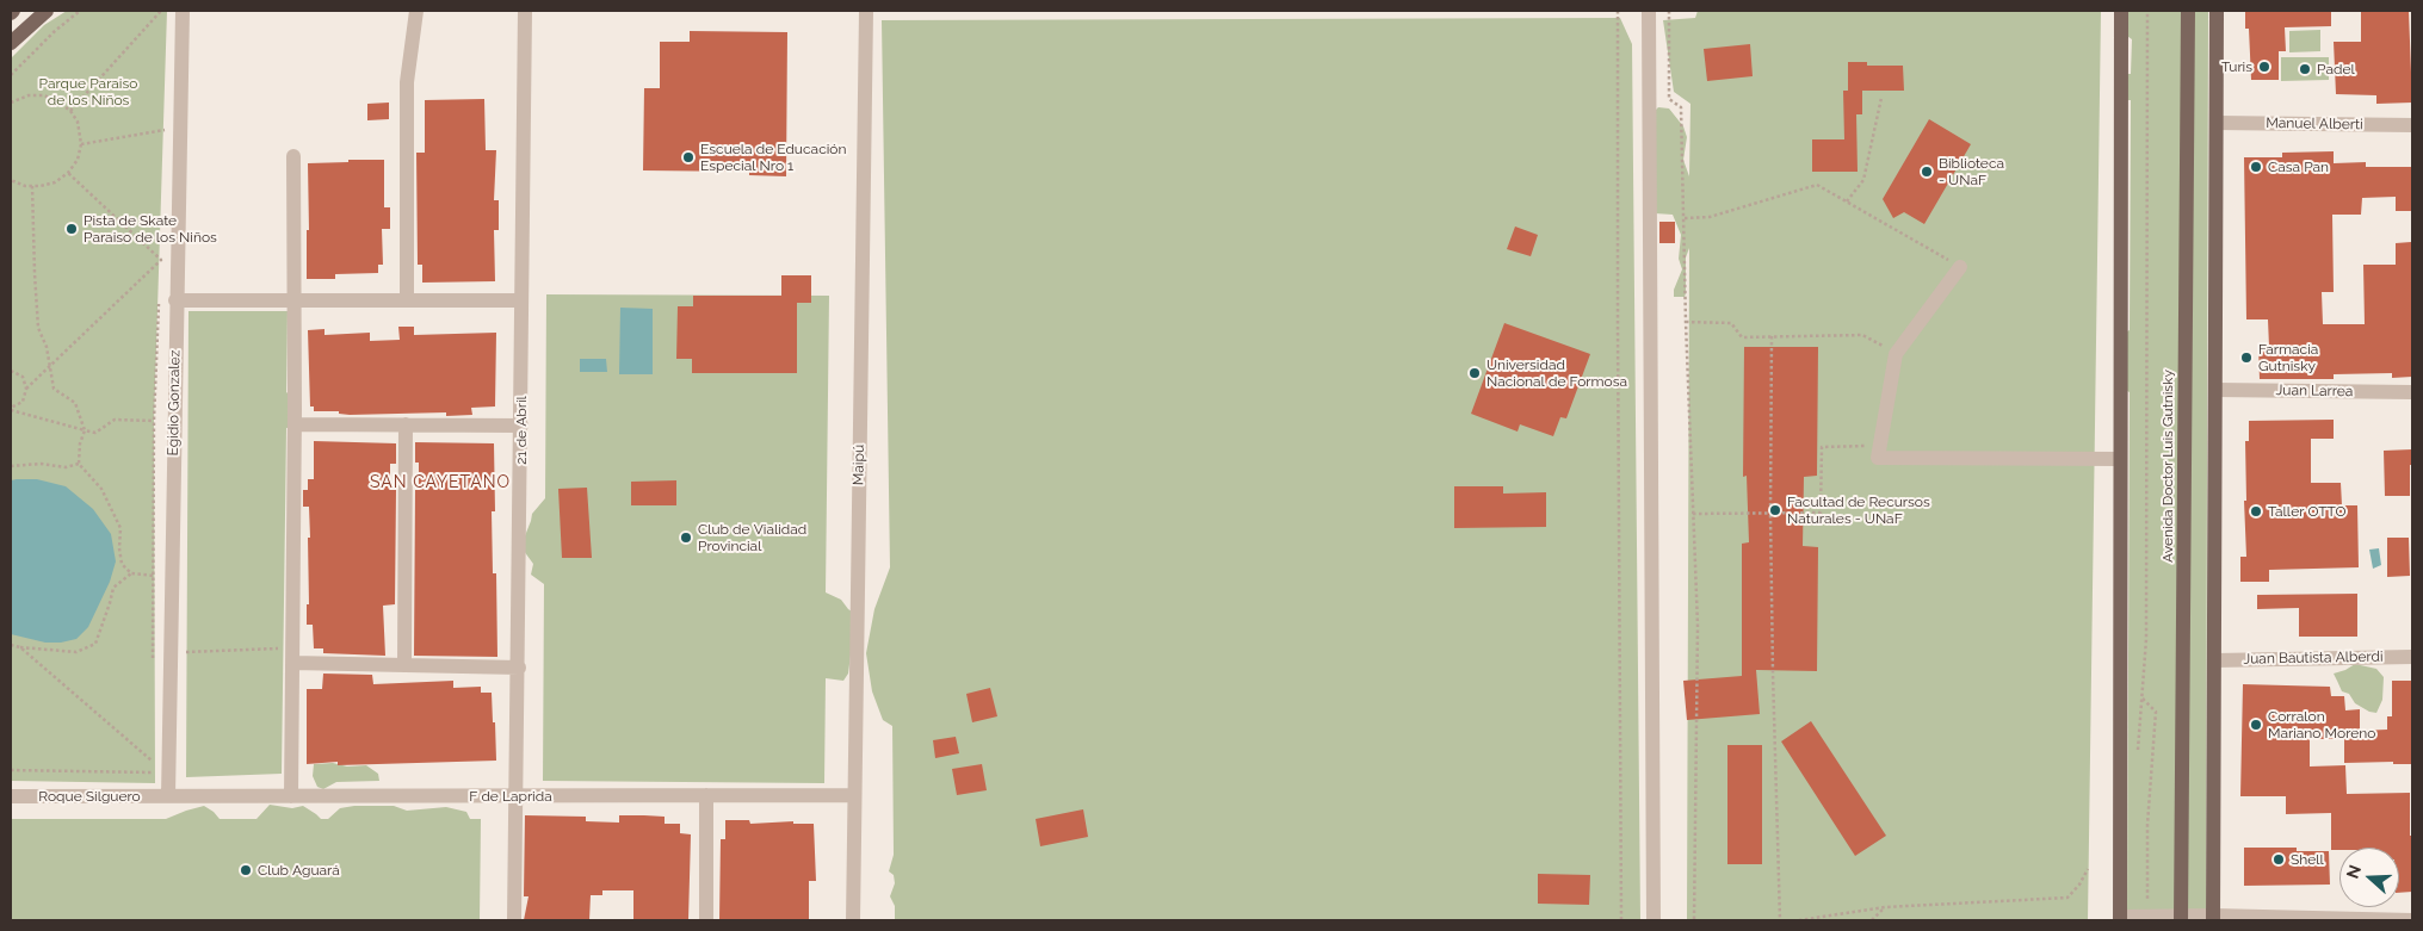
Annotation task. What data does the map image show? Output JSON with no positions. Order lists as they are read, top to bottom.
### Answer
{
  "streets": {
    "main road": ["Avenida Doctor Luis Gutnisky"],
    "street": [
      "Manuel Alberti",
      "Juan Larrea",
      "Egidio Gonzalez",
      "21 de Abril",
      "Maipú",
      "Juan Bautista Alberdi",
      "Roque Silguero",
      "F de Laprida"
    ]
  },
  "crossings": [
    ["Egidio Gonzalez", "Roque Silguero"],
    ["Egidio Gonzalez", "F de Laprida"],
    ["21 de Abril", "F de Laprida"],
    ["Maipú", "F de Laprida"],
    ["Roque Silguero", "F de Laprida"]
  ],
  "districts": ["SAN CAYETANO"],
  "parks": ["Parque Paraiso de los Niños"],
  "places": [
    "Turis",
    "Padel",
    "Escuela de Educación Especial Nro 1",
    "Casa Pan",
    "Biblioteca - UNaF",
    "Pista de Skate Paraiso de los Niños",
    "Farmacia Gutnisky",
    "Universidad Nacional de Formosa",
    "Facultad de Recursos Naturales - UNaF",
    "Taller OTTO",
    "Club de Vialidad Provincial",
    "Corralon Mariano Moreno",
    "Shell",
    "Club Aguará"
  ],
  "north": "left"
}
